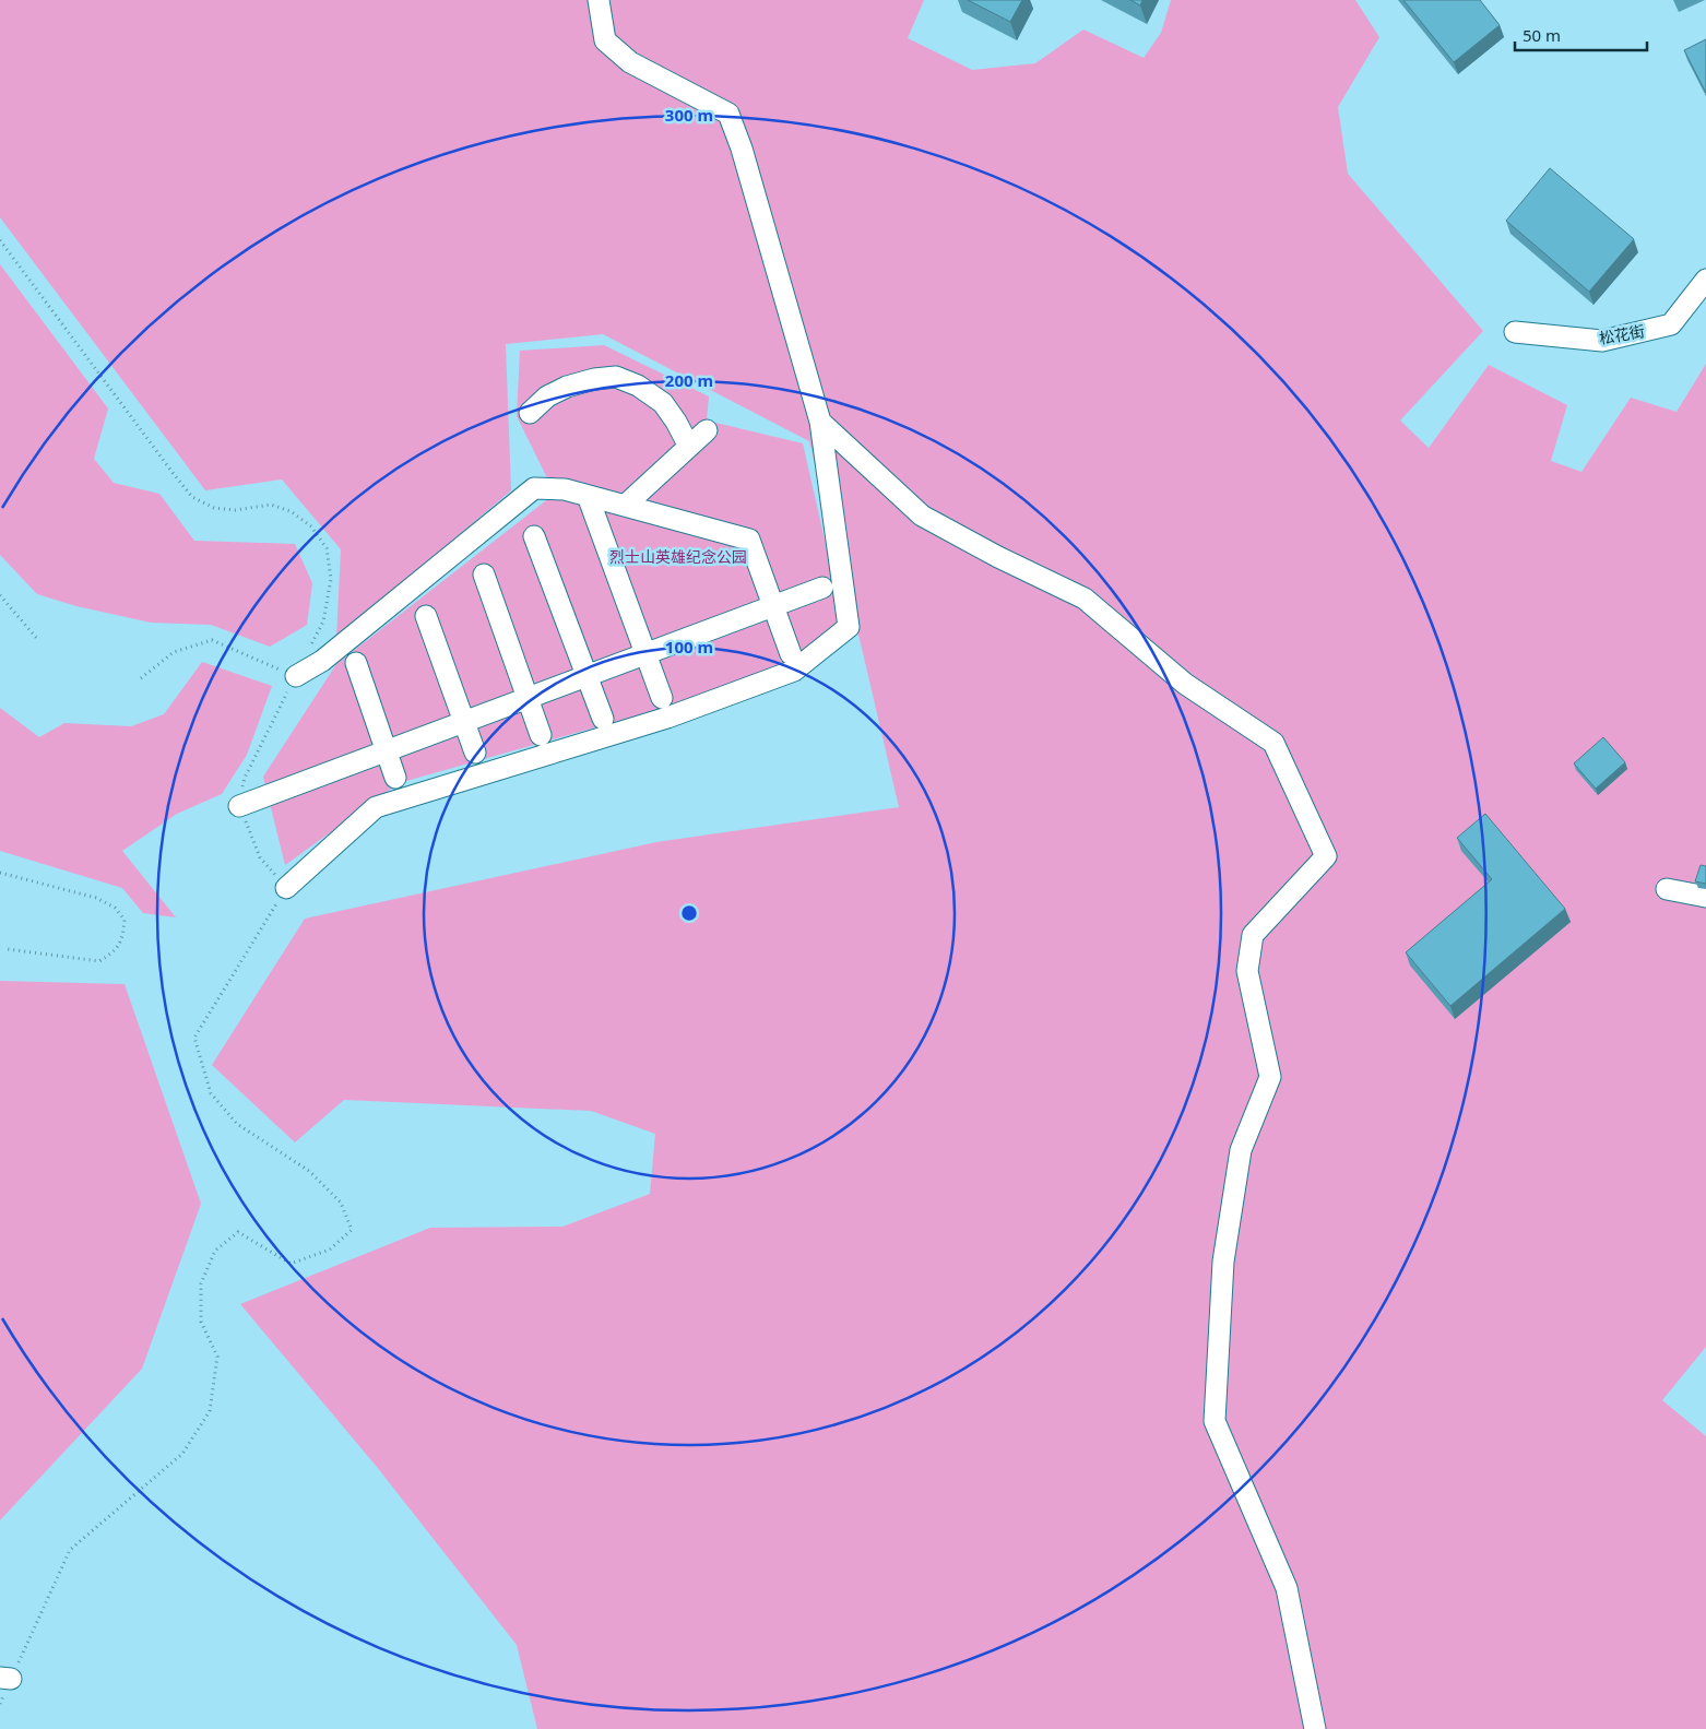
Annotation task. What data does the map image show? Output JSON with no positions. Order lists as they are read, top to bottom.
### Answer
{
  "streets": {
    "street": ["松花街"]
  },
  "parks": ["烈士山英雄纪念公园"],
  "scale_bar": "50 m",
  "rings": ["300 m", "200 m", "100 m"]
}
